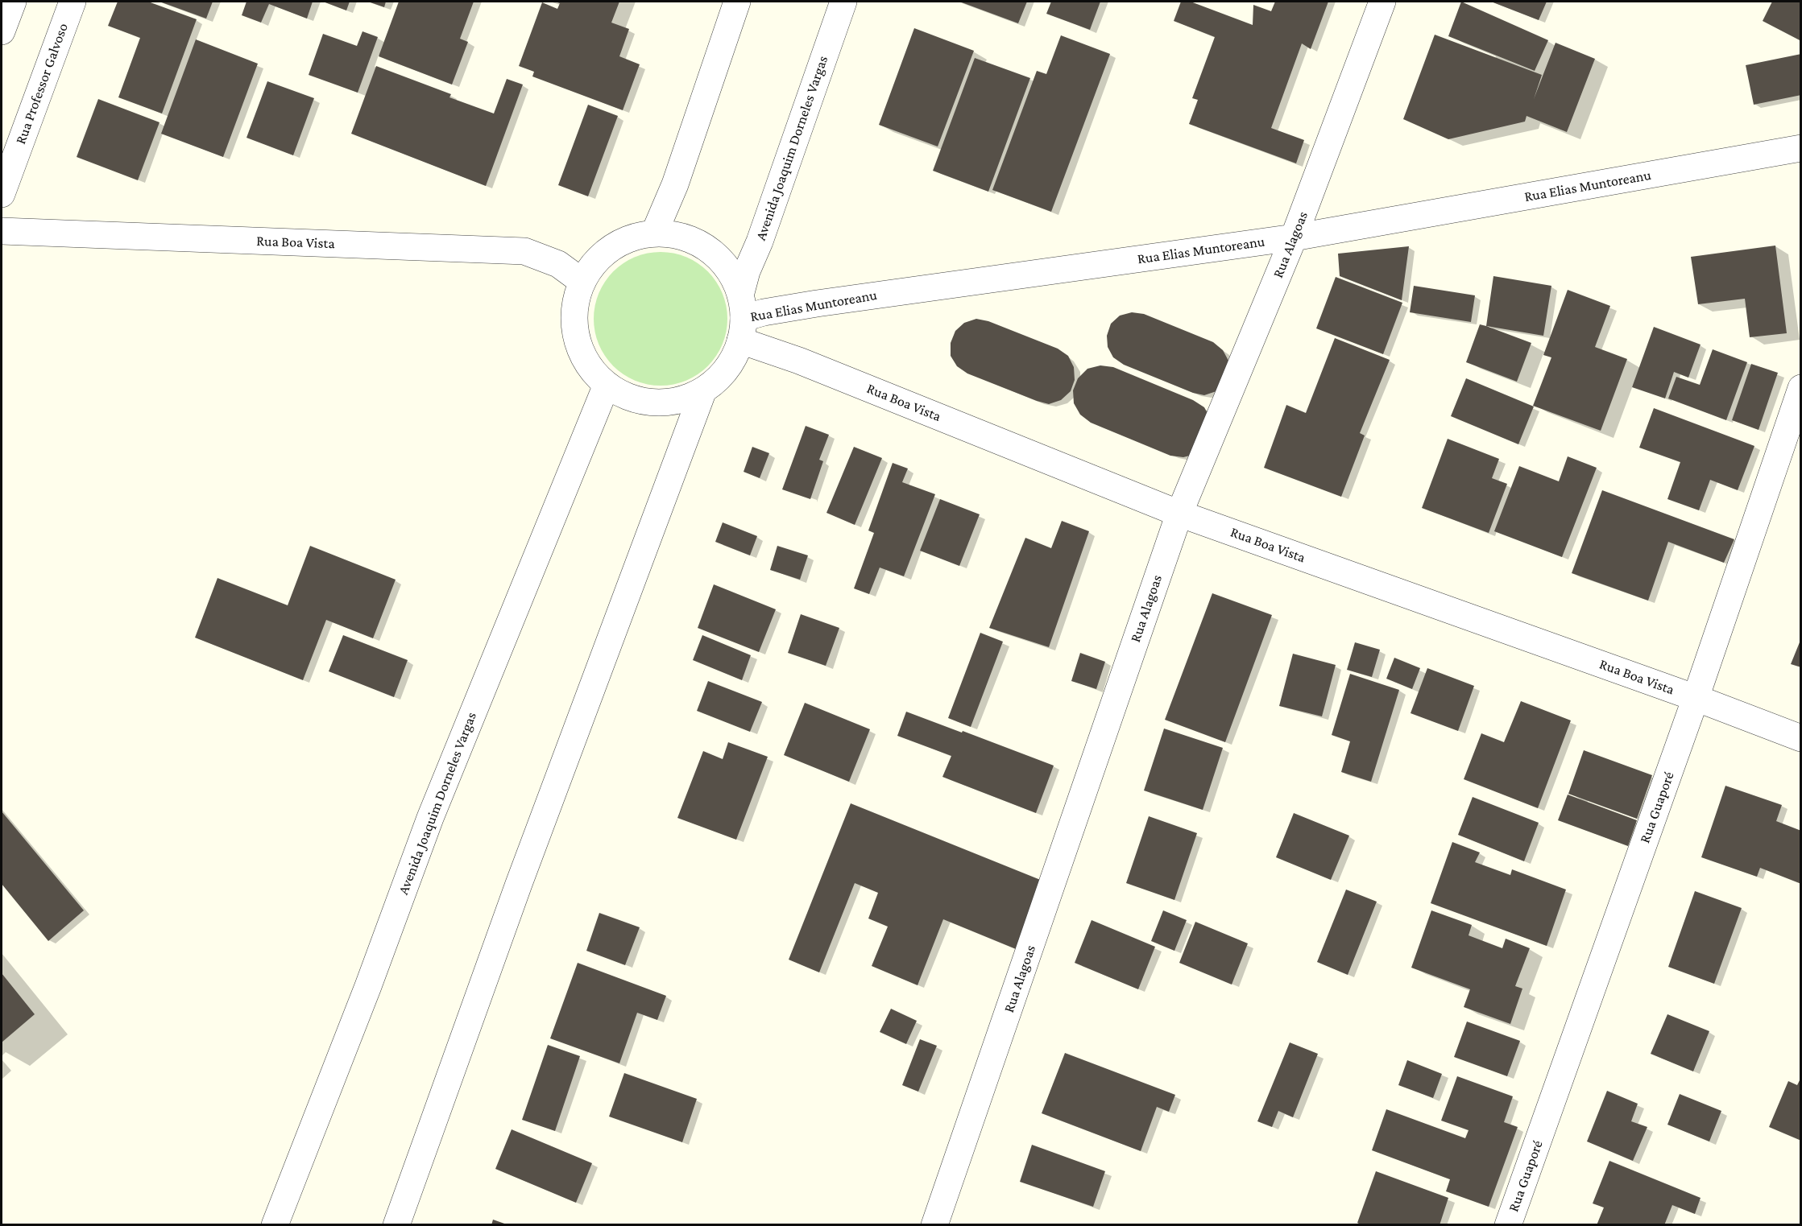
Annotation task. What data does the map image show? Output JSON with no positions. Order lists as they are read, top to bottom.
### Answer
{
  "streets": {
    "street": [
      "Rua Professor Galvoso",
      "Avenida Joaquim Dorneles Vargas",
      "Rua Elias Muntoreanu",
      "Rua Boa Vista",
      "Rua Alagoas",
      "Rua Guaporé"
    ]
  },
  "crossings": [
    ["Avenida Joaquim Dorneles Vargas", "Rua Elias Muntoreanu"],
    ["Avenida Joaquim Dorneles Vargas", "Rua Boa Vista"],
    ["Rua Elias Muntoreanu", "Rua Boa Vista"],
    ["Rua Elias Muntoreanu", "Rua Alagoas"],
    ["Rua Boa Vista", "Rua Alagoas"],
    ["Rua Boa Vista", "Rua Guaporé"]
  ]
}
